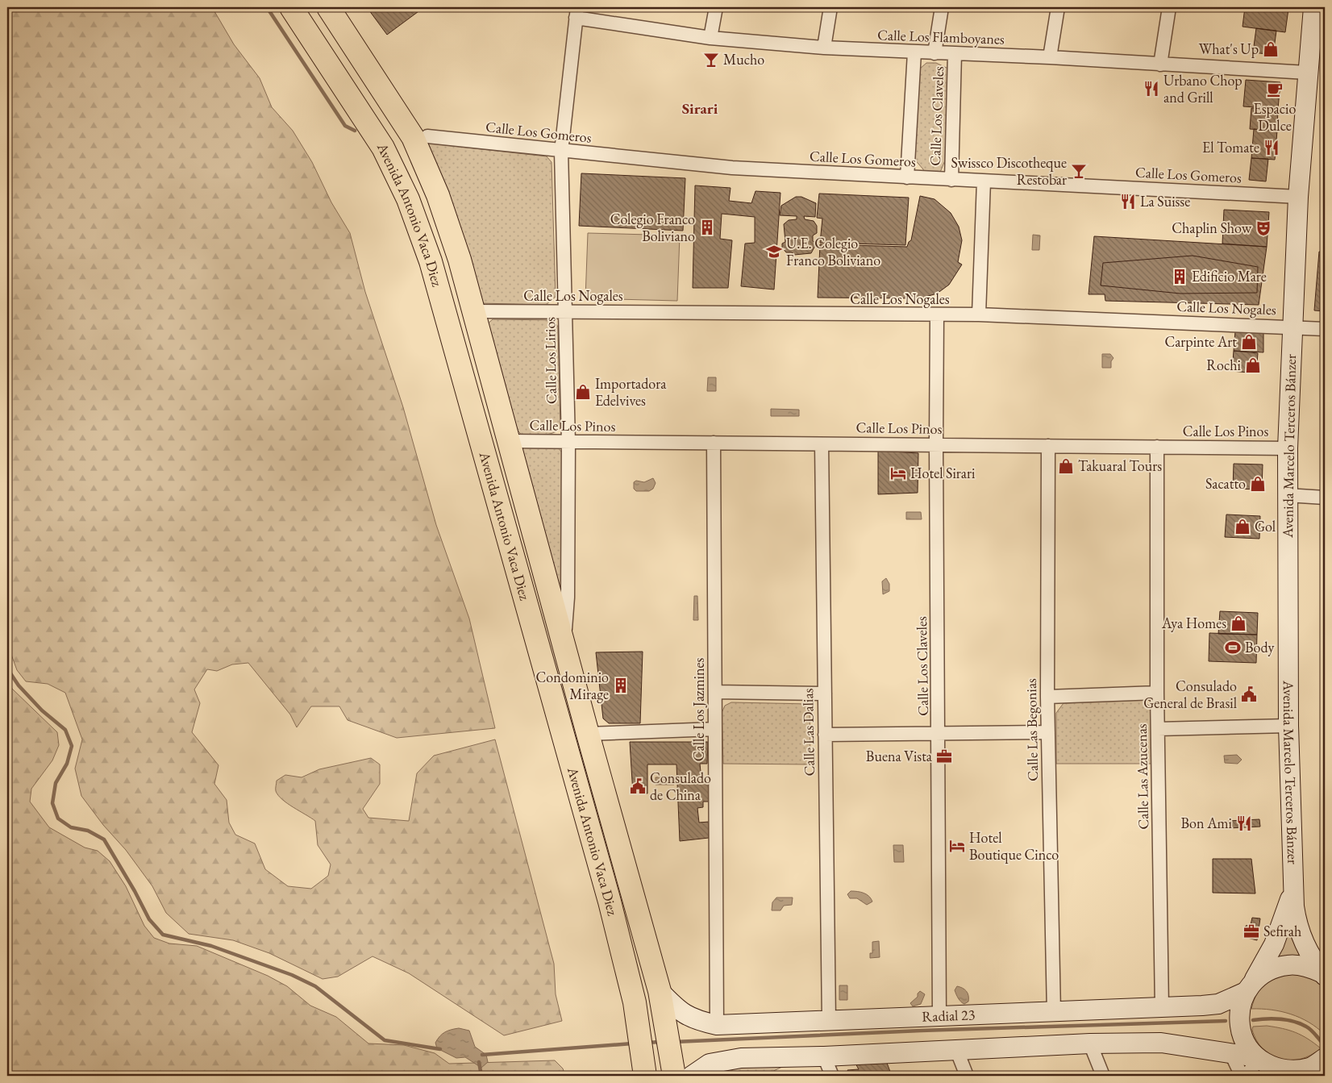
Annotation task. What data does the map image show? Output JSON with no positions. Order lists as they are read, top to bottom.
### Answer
{
  "streets": {
    "highway": ["Avenida Antonio Vaca Diez"],
    "street": [
      "Calle Los Flamboyanes",
      "Calle Los Claveles",
      "Calle Los Gomeros",
      "Calle Los Nogales",
      "Calle Los Lirios",
      "Calle Los Pinos",
      "Avenida Marcelo Terceros Bánzer",
      "Calle Los Jazmines",
      "Calle Las Begonias",
      "Calle Las Dalias",
      "Calle Las Azucenas",
      "Radial 23"
    ]
  },
  "crossings": [
    ["Calle Los Flamboyanes", "Calle Los Claveles"],
    ["Calle Los Flamboyanes", "Calle Los Lirios"],
    ["Calle Los Flamboyanes", "Avenida Marcelo Terceros Bánzer"],
    ["Calle Los Claveles", "Calle Los Gomeros"],
    ["Calle Los Claveles", "Calle Los Nogales"],
    ["Calle Los Claveles", "Calle Los Pinos"],
    ["Calle Los Claveles", "Radial 23"],
    ["Calle Los Gomeros", "Calle Los Lirios"],
    ["Calle Los Gomeros", "Avenida Marcelo Terceros Bánzer"],
    ["Avenida Antonio Vaca Diez", "Calle Los Nogales"],
    ["Avenida Antonio Vaca Diez", "Calle Los Lirios"],
    ["Avenida Antonio Vaca Diez", "Calle Los Pinos"],
    ["Avenida Antonio Vaca Diez", "Radial 23"],
    ["Calle Los Nogales", "Calle Los Lirios"],
    ["Calle Los Nogales", "Avenida Marcelo Terceros Bánzer"],
    ["Calle Los Lirios", "Calle Los Pinos"],
    ["Calle Los Pinos", "Avenida Marcelo Terceros Bánzer"],
    ["Calle Los Pinos", "Calle Los Jazmines"],
    ["Calle Los Pinos", "Calle Las Begonias"],
    ["Calle Los Pinos", "Calle Las Dalias"],
    ["Calle Los Pinos", "Calle Las Azucenas"],
    ["Avenida Marcelo Terceros Bánzer", "Radial 23"],
    ["Calle Los Jazmines", "Radial 23"],
    ["Calle Las Begonias", "Radial 23"],
    ["Calle Las Dalias", "Radial 23"],
    ["Calle Las Azucenas", "Radial 23"]
  ],
  "districts": ["Sirari"],
  "places": {
    "shop": [
      "What's Up",
      "Carpinte Art",
      "Rochi",
      "Importadora Edelvives",
      "Takuaral Tours",
      "Sacatto",
      "Gol",
      "Aya Homes"
    ],
    "bar": ["Mucho", "Swissco Discotheque Restobar"],
    "restaurant": [
      "Urbano Chop and Grill",
      "El Tomate",
      "La Suisse",
      "Bon Ami"
    ],
    "cafe": ["Espacio Dulce"],
    "building": ["Colegio Franco Boliviano", "Edificio Mare", "Condominio Mirage"],
    "theatre": ["Chaplin Show"],
    "school or university": ["U.E. Colegio Franco Boliviano"],
    "hotel": ["Hotel Sirari", "Hotel Boutique Cinco"],
    "sports": ["Body"],
    "public building": ["Consulado General de Brasil", "Consulado de China"],
    "office": ["Buena Vista", "Sefirah"]
  }
}
